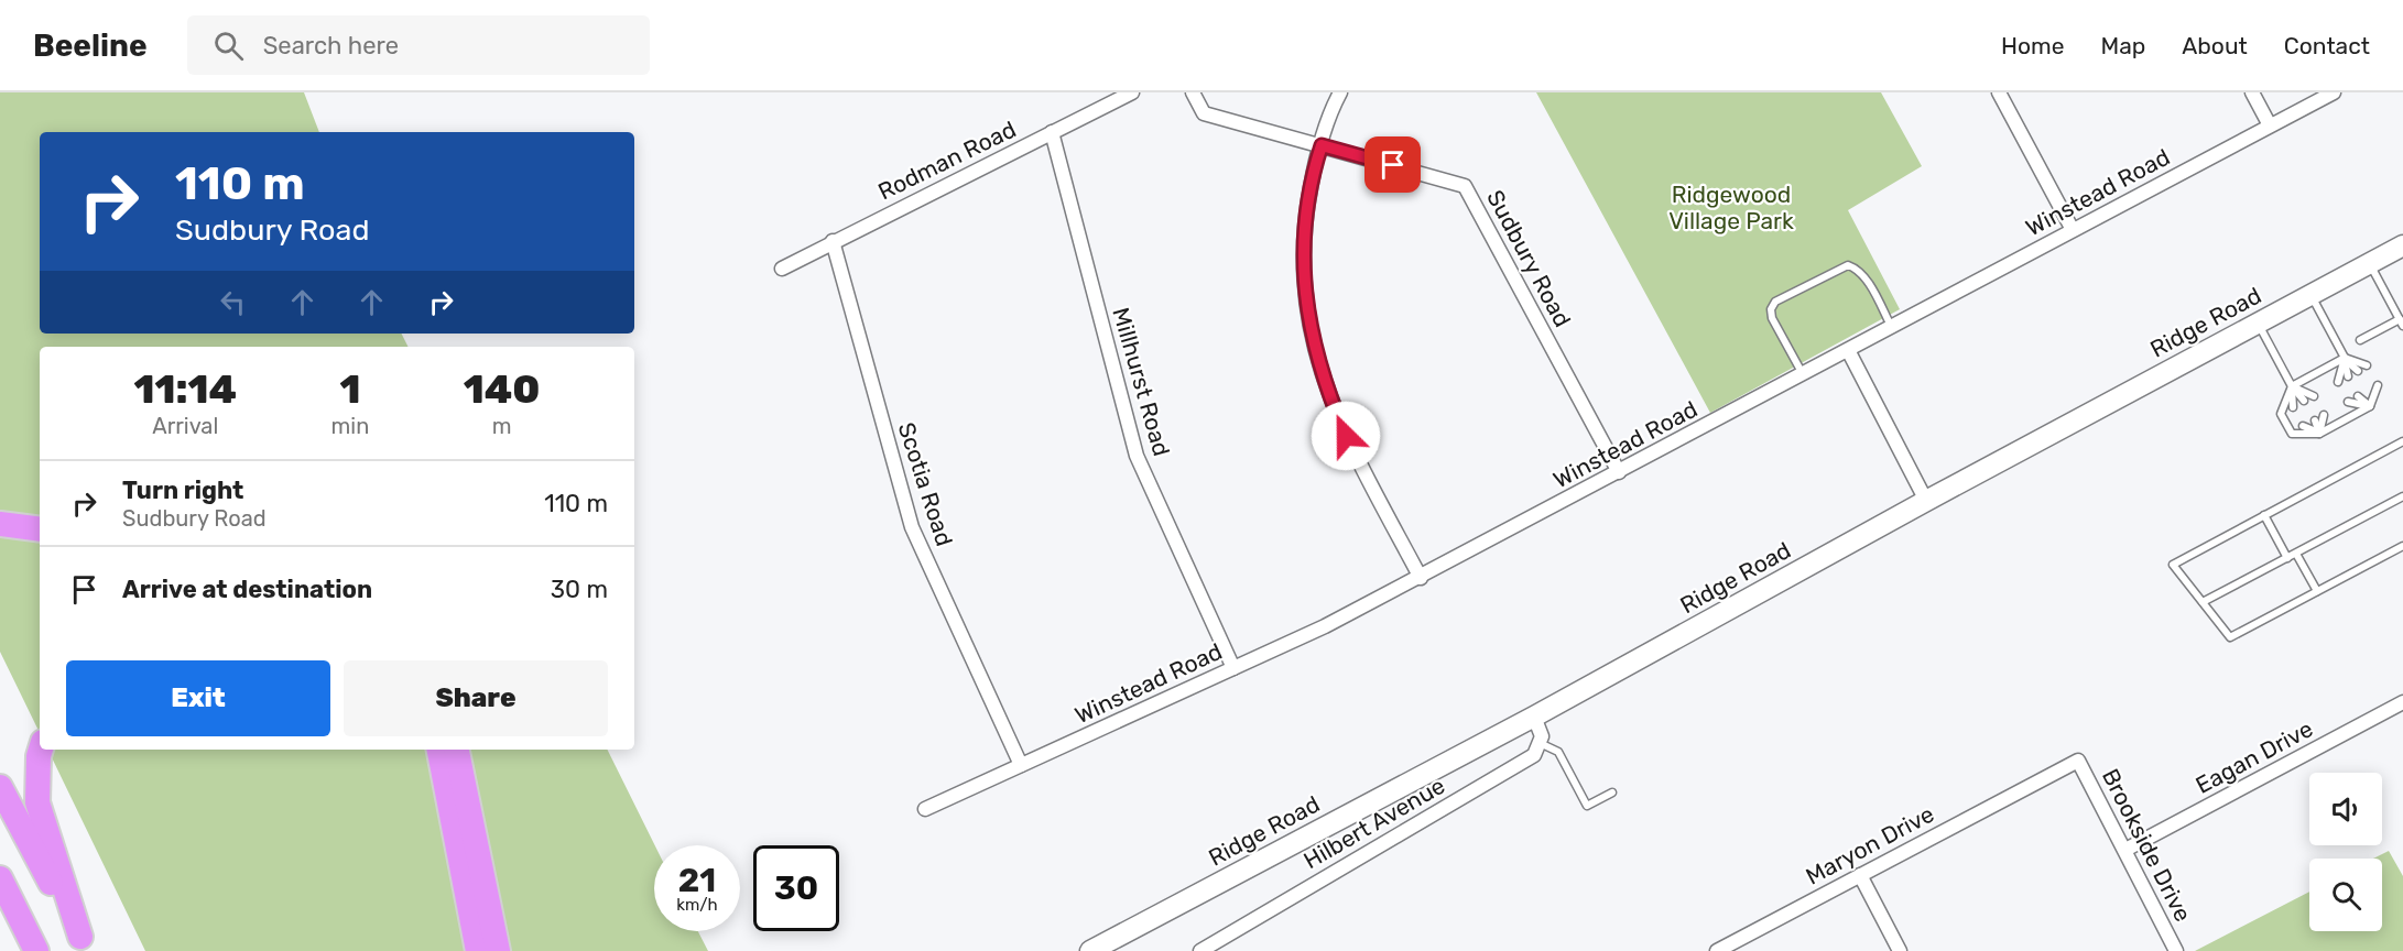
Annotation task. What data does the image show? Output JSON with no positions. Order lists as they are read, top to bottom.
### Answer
{
  "streets": {
    "street": [
      "Rodman Road",
      "Winstead Road",
      "Sudbury Road",
      "Ridge Road",
      "Millhurst Road",
      "Scotia Road",
      "Eagan Drive",
      "Hilbert Avenue",
      "Maryon Drive",
      "Brookside Drive"
    ]
  },
  "crossings": [
    ["Rodman Road", "Millhurst Road"],
    ["Rodman Road", "Scotia Road"],
    ["Winstead Road", "Sudbury Road"],
    ["Winstead Road", "Millhurst Road"],
    ["Winstead Road", "Scotia Road"],
    ["Eagan Drive", "Brookside Drive"],
    ["Maryon Drive", "Brookside Drive"]
  ],
  "parks": ["Ridgewood Village Park"],
  "page": {
    "header": "Beeline",
    "search": "Search here",
    "nav": [
      "Home",
      "Map",
      "About",
      "Contact"
    ],
    "turn": ["110 m", "Sudbury Road"],
    "eta": [
      "11:14",
      "Arrival",
      "1",
      "min",
      "140",
      "m"
    ],
    "list": [
      {
        "name": "Turn right",
        "note": "Sudbury Road",
        "value": "110 m"
      },
      {
        "name": "Arrive at destination",
        "value": "30 m"
      }
    ],
    "buttons": ["Exit", "Share"],
    "speed": "21 km/h",
    "limit": "30"
  }
}
